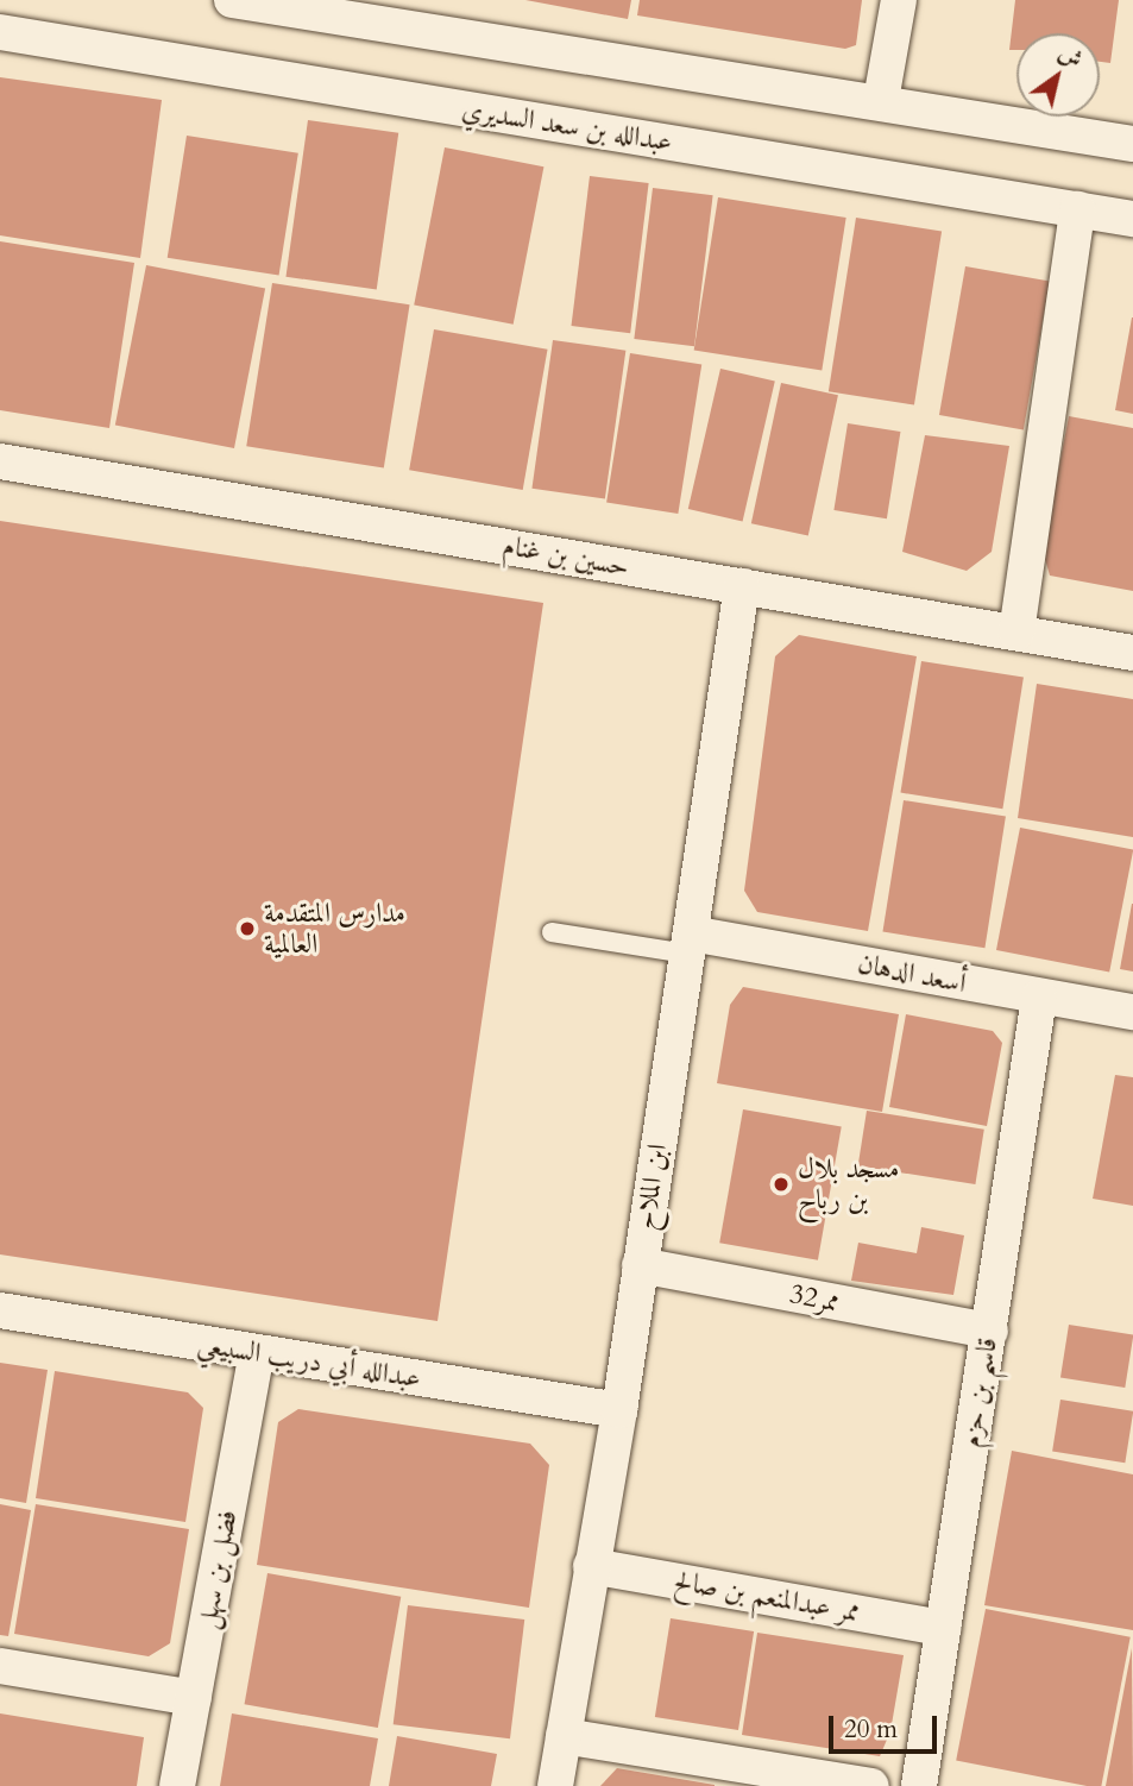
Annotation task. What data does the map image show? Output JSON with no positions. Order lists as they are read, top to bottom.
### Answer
{
  "streets": {
    "street": [
      "عبدالله بن سعد السديري",
      "حسين بن غنام",
      "أسعد الدهان",
      "ابن الملاح",
      "ممر32",
      "عبدالله أبي دريب السبيعي",
      "قاسم بن حزم",
      "فضل بن سهل",
      "ممر عبدالمنعم بن صالح"
    ]
  },
  "crossings": [
    ["حسين بن غنام", "ابن الملاح"],
    ["أسعد الدهان", "ابن الملاح"],
    ["أسعد الدهان", "قاسم بن حزم"],
    ["ابن الملاح", "ممر32"],
    ["ابن الملاح", "عبدالله أبي دريب السبيعي"],
    ["ابن الملاح", "ممر عبدالمنعم بن صالح"],
    ["ممر32", "قاسم بن حزم"],
    ["عبدالله أبي دريب السبيعي", "فضل بن سهل"],
    ["قاسم بن حزم", "ممر عبدالمنعم بن صالح"]
  ],
  "places": ["مدارس المتقدمة العالمية", "مسجد بلال بن رباح"],
  "scale_bar": "20 m",
  "north": "top right"
}
